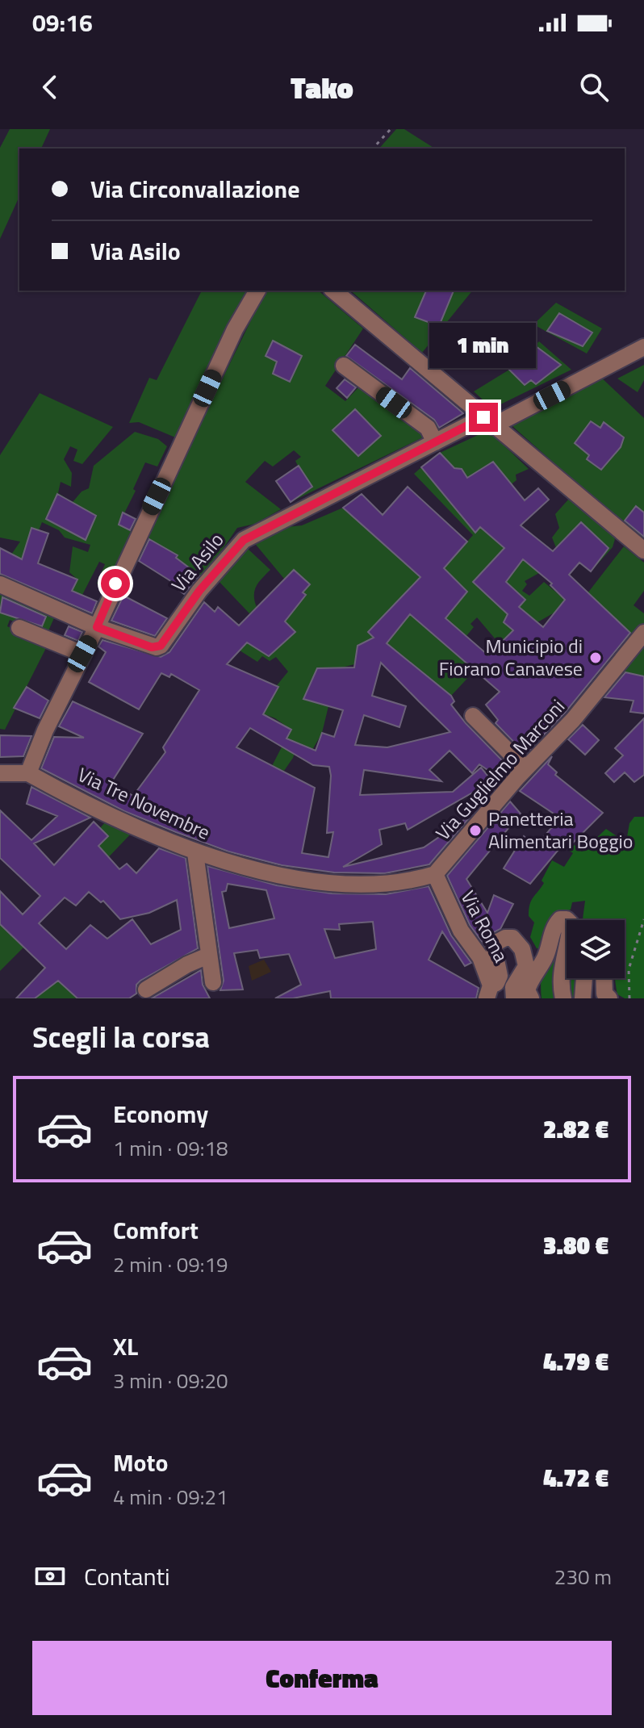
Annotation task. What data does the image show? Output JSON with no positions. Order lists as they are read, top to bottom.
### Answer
{
  "streets": {
    "street": [
      "Via Asilo",
      "Via Guglielmo Marconi",
      "Via Tre Novembre",
      "Via Roma"
    ]
  },
  "crossings": [
    ["Via Guglielmo Marconi", "Via Tre Novembre"],
    ["Via Guglielmo Marconi", "Via Roma"],
    ["Via Tre Novembre", "Via Roma"]
  ],
  "places": ["Municipio di Fiorano Canavese", "Panetteria Alimentari Boggio"],
  "page": {
    "status": "09:16",
    "header": "Tako",
    "banner": ["Via Circonvallazione", "Via Asilo"],
    "bubble": "1 min",
    "heading": "Scegli la corsa",
    "list": [
      {
        "name": "Economy",
        "note": "1 min · 09:18",
        "value": "2.82 €"
      },
      {
        "name": "Comfort",
        "note": "2 min · 09:19",
        "value": "3.80 €"
      },
      {
        "name": "XL",
        "note": "3 min · 09:20",
        "value": "4.79 €"
      },
      {
        "name": "Moto",
        "note": "4 min · 09:21",
        "value": "4.72 €"
      }
    ],
    "pay": ["Contanti", "230 m"],
    "buttons": "Conferma"
  }
}
